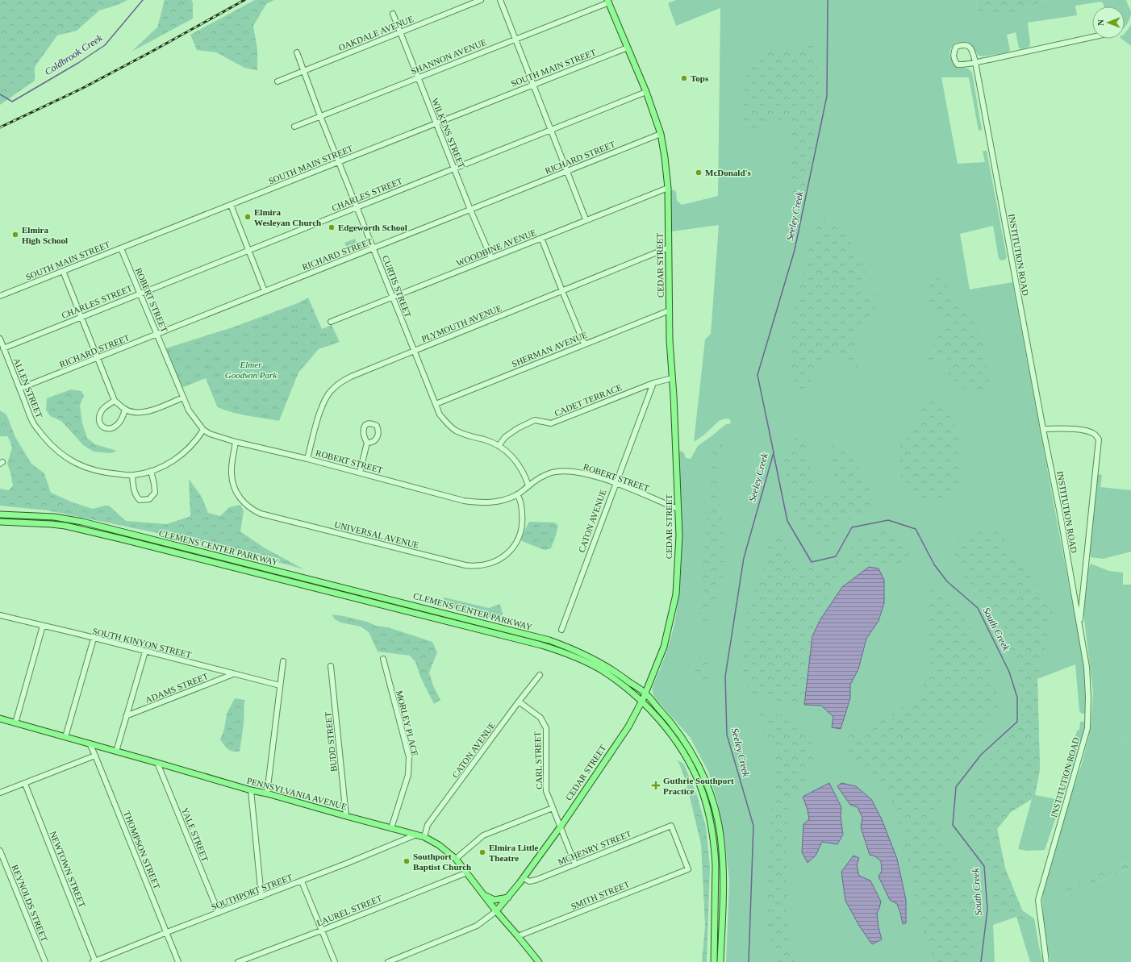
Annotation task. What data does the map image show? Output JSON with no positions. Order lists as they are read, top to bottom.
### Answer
{
  "streets": {
    "main road": ["CEDAR STREET", "CLEMENS CENTER PARKWAY", "PENNSYLVANIA AVENUE"],
    "street": [
      "OAKDALE AVENUE",
      "SHANNON AVENUE",
      "SOUTH MAIN STREET",
      "WILKENS STREET",
      "RICHARD STREET",
      "CHARLES STREET",
      "WOODBINE AVENUE",
      "INSTITUTION ROAD",
      "CURTIS STREET",
      "ROBERT STREET",
      "PLYMOUTH AVENUE",
      "SHERMAN AVENUE",
      "ALLEN STREET",
      "CADET TERRACE",
      "CATON AVENUE",
      "UNIVERSAL AVENUE",
      "SOUTH KINYON STREET",
      "ADAMS STREET",
      "MORLEY PLACE",
      "BUDD STREET",
      "CARL STREET",
      "YALE STREET",
      "MCHENRY STREET",
      "THOMPSON STREET",
      "NEWTOWN STREET",
      "SOUTHPORT STREET",
      "SMITH STREET",
      "REYNOLDS STREET",
      "LAUREL STREET"
    ]
  },
  "crossings": [
    ["OAKDALE AVENUE", "WILKENS STREET"],
    ["OAKDALE AVENUE", "CURTIS STREET"],
    ["SHANNON AVENUE", "WILKENS STREET"],
    ["SHANNON AVENUE", "CEDAR STREET"],
    ["SHANNON AVENUE", "CURTIS STREET"],
    ["SOUTH MAIN STREET", "WILKENS STREET"],
    ["SOUTH MAIN STREET", "CEDAR STREET"],
    ["SOUTH MAIN STREET", "CURTIS STREET"],
    ["SOUTH MAIN STREET", "ROBERT STREET"],
    ["WILKENS STREET", "RICHARD STREET"],
    ["WILKENS STREET", "CHARLES STREET"],
    ["WILKENS STREET", "WOODBINE AVENUE"],
    ["RICHARD STREET", "CEDAR STREET"],
    ["RICHARD STREET", "CURTIS STREET"],
    ["RICHARD STREET", "ROBERT STREET"],
    ["RICHARD STREET", "ALLEN STREET"],
    ["CHARLES STREET", "CEDAR STREET"],
    ["CHARLES STREET", "CURTIS STREET"],
    ["CHARLES STREET", "ROBERT STREET"],
    ["CHARLES STREET", "ALLEN STREET"],
    ["WOODBINE AVENUE", "CEDAR STREET"],
    ["WOODBINE AVENUE", "CURTIS STREET"],
    ["CEDAR STREET", "ROBERT STREET"],
    ["CEDAR STREET", "PLYMOUTH AVENUE"],
    ["CEDAR STREET", "SHERMAN AVENUE"],
    ["CEDAR STREET", "CLEMENS CENTER PARKWAY"],
    ["CEDAR STREET", "CARL STREET"],
    ["CEDAR STREET", "PENNSYLVANIA AVENUE"],
    ["CEDAR STREET", "MCHENRY STREET"],
    ["CURTIS STREET", "ROBERT STREET"],
    ["CURTIS STREET", "PLYMOUTH AVENUE"],
    ["CURTIS STREET", "SHERMAN AVENUE"],
    ["CURTIS STREET", "CADET TERRACE"],
    ["ROBERT STREET", "PLYMOUTH AVENUE"],
    ["ROBERT STREET", "ALLEN STREET"],
    ["ROBERT STREET", "CATON AVENUE"],
    ["ROBERT STREET", "UNIVERSAL AVENUE"],
    ["CADET TERRACE", "CATON AVENUE"],
    ["CATON AVENUE", "CARL STREET"],
    ["CATON AVENUE", "PENNSYLVANIA AVENUE"],
    ["SOUTH KINYON STREET", "ADAMS STREET"],
    ["MORLEY PLACE", "PENNSYLVANIA AVENUE"],
    ["BUDD STREET", "PENNSYLVANIA AVENUE"],
    ["CARL STREET", "MCHENRY STREET"],
    ["PENNSYLVANIA AVENUE", "YALE STREET"],
    ["PENNSYLVANIA AVENUE", "THOMPSON STREET"],
    ["PENNSYLVANIA AVENUE", "SOUTHPORT STREET"],
    ["PENNSYLVANIA AVENUE", "SMITH STREET"],
    ["PENNSYLVANIA AVENUE", "LAUREL STREET"],
    ["YALE STREET", "SOUTHPORT STREET"],
    ["MCHENRY STREET", "SMITH STREET"],
    ["THOMPSON STREET", "SOUTHPORT STREET"],
    ["NEWTOWN STREET", "SOUTHPORT STREET"]
  ],
  "water": ["Coldbrook Creek", "Seeley Creek", "South Creek"],
  "parks": ["Elmer Goodwin Park"],
  "places": {
    "other": [
      "Tops",
      "McDonald's",
      "Elmira Wesleyan Church",
      "Edgeworth School",
      "Elmira High School",
      "Elmira Little Theatre",
      "Southport Baptist Church"
    ],
    "health": ["Guthrie Southport Practice"]
  },
  "north": "left"
}
